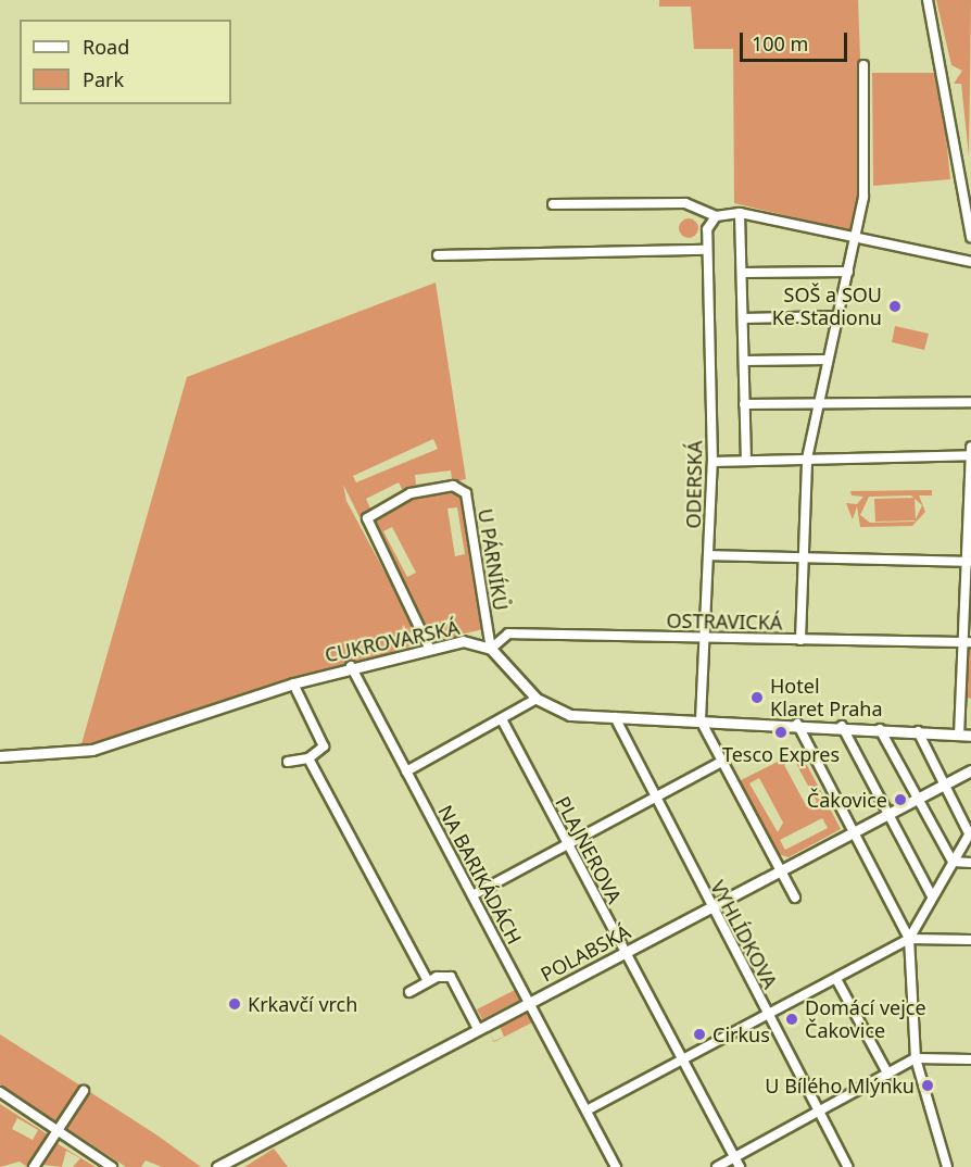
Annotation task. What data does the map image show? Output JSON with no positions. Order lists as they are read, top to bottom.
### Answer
{
  "streets": {
    "street": [
      "ODERSKÁ",
      "U PÁRNÍKŮ",
      "OSTRAVICKÁ",
      "CUKROVARSKÁ",
      "PLAJNEROVA",
      "NA BARIKÁDÁCH",
      "VYHLÍDKOVA",
      "POLABSKÁ"
    ]
  },
  "crossings": [
    ["ODERSKÁ", "OSTRAVICKÁ"],
    ["U PÁRNÍKŮ", "OSTRAVICKÁ"],
    ["U PÁRNÍKŮ", "CUKROVARSKÁ"],
    ["OSTRAVICKÁ", "CUKROVARSKÁ"],
    ["CUKROVARSKÁ", "NA BARIKÁDÁCH"],
    ["PLAJNEROVA", "POLABSKÁ"],
    ["NA BARIKÁDÁCH", "POLABSKÁ"],
    ["VYHLÍDKOVA", "POLABSKÁ"]
  ],
  "places": [
    "SOŠ a SOU Ke Stadionu",
    "Hotel Klaret Praha",
    "Tesco Expres",
    "Čakovice",
    "Krkavčí vrch",
    "Domácí vejce Čakovice",
    "Cirkus",
    "U Bílého Mlýnku"
  ],
  "legend": ["Road", "Park"],
  "scale_bar": "100 m"
}
